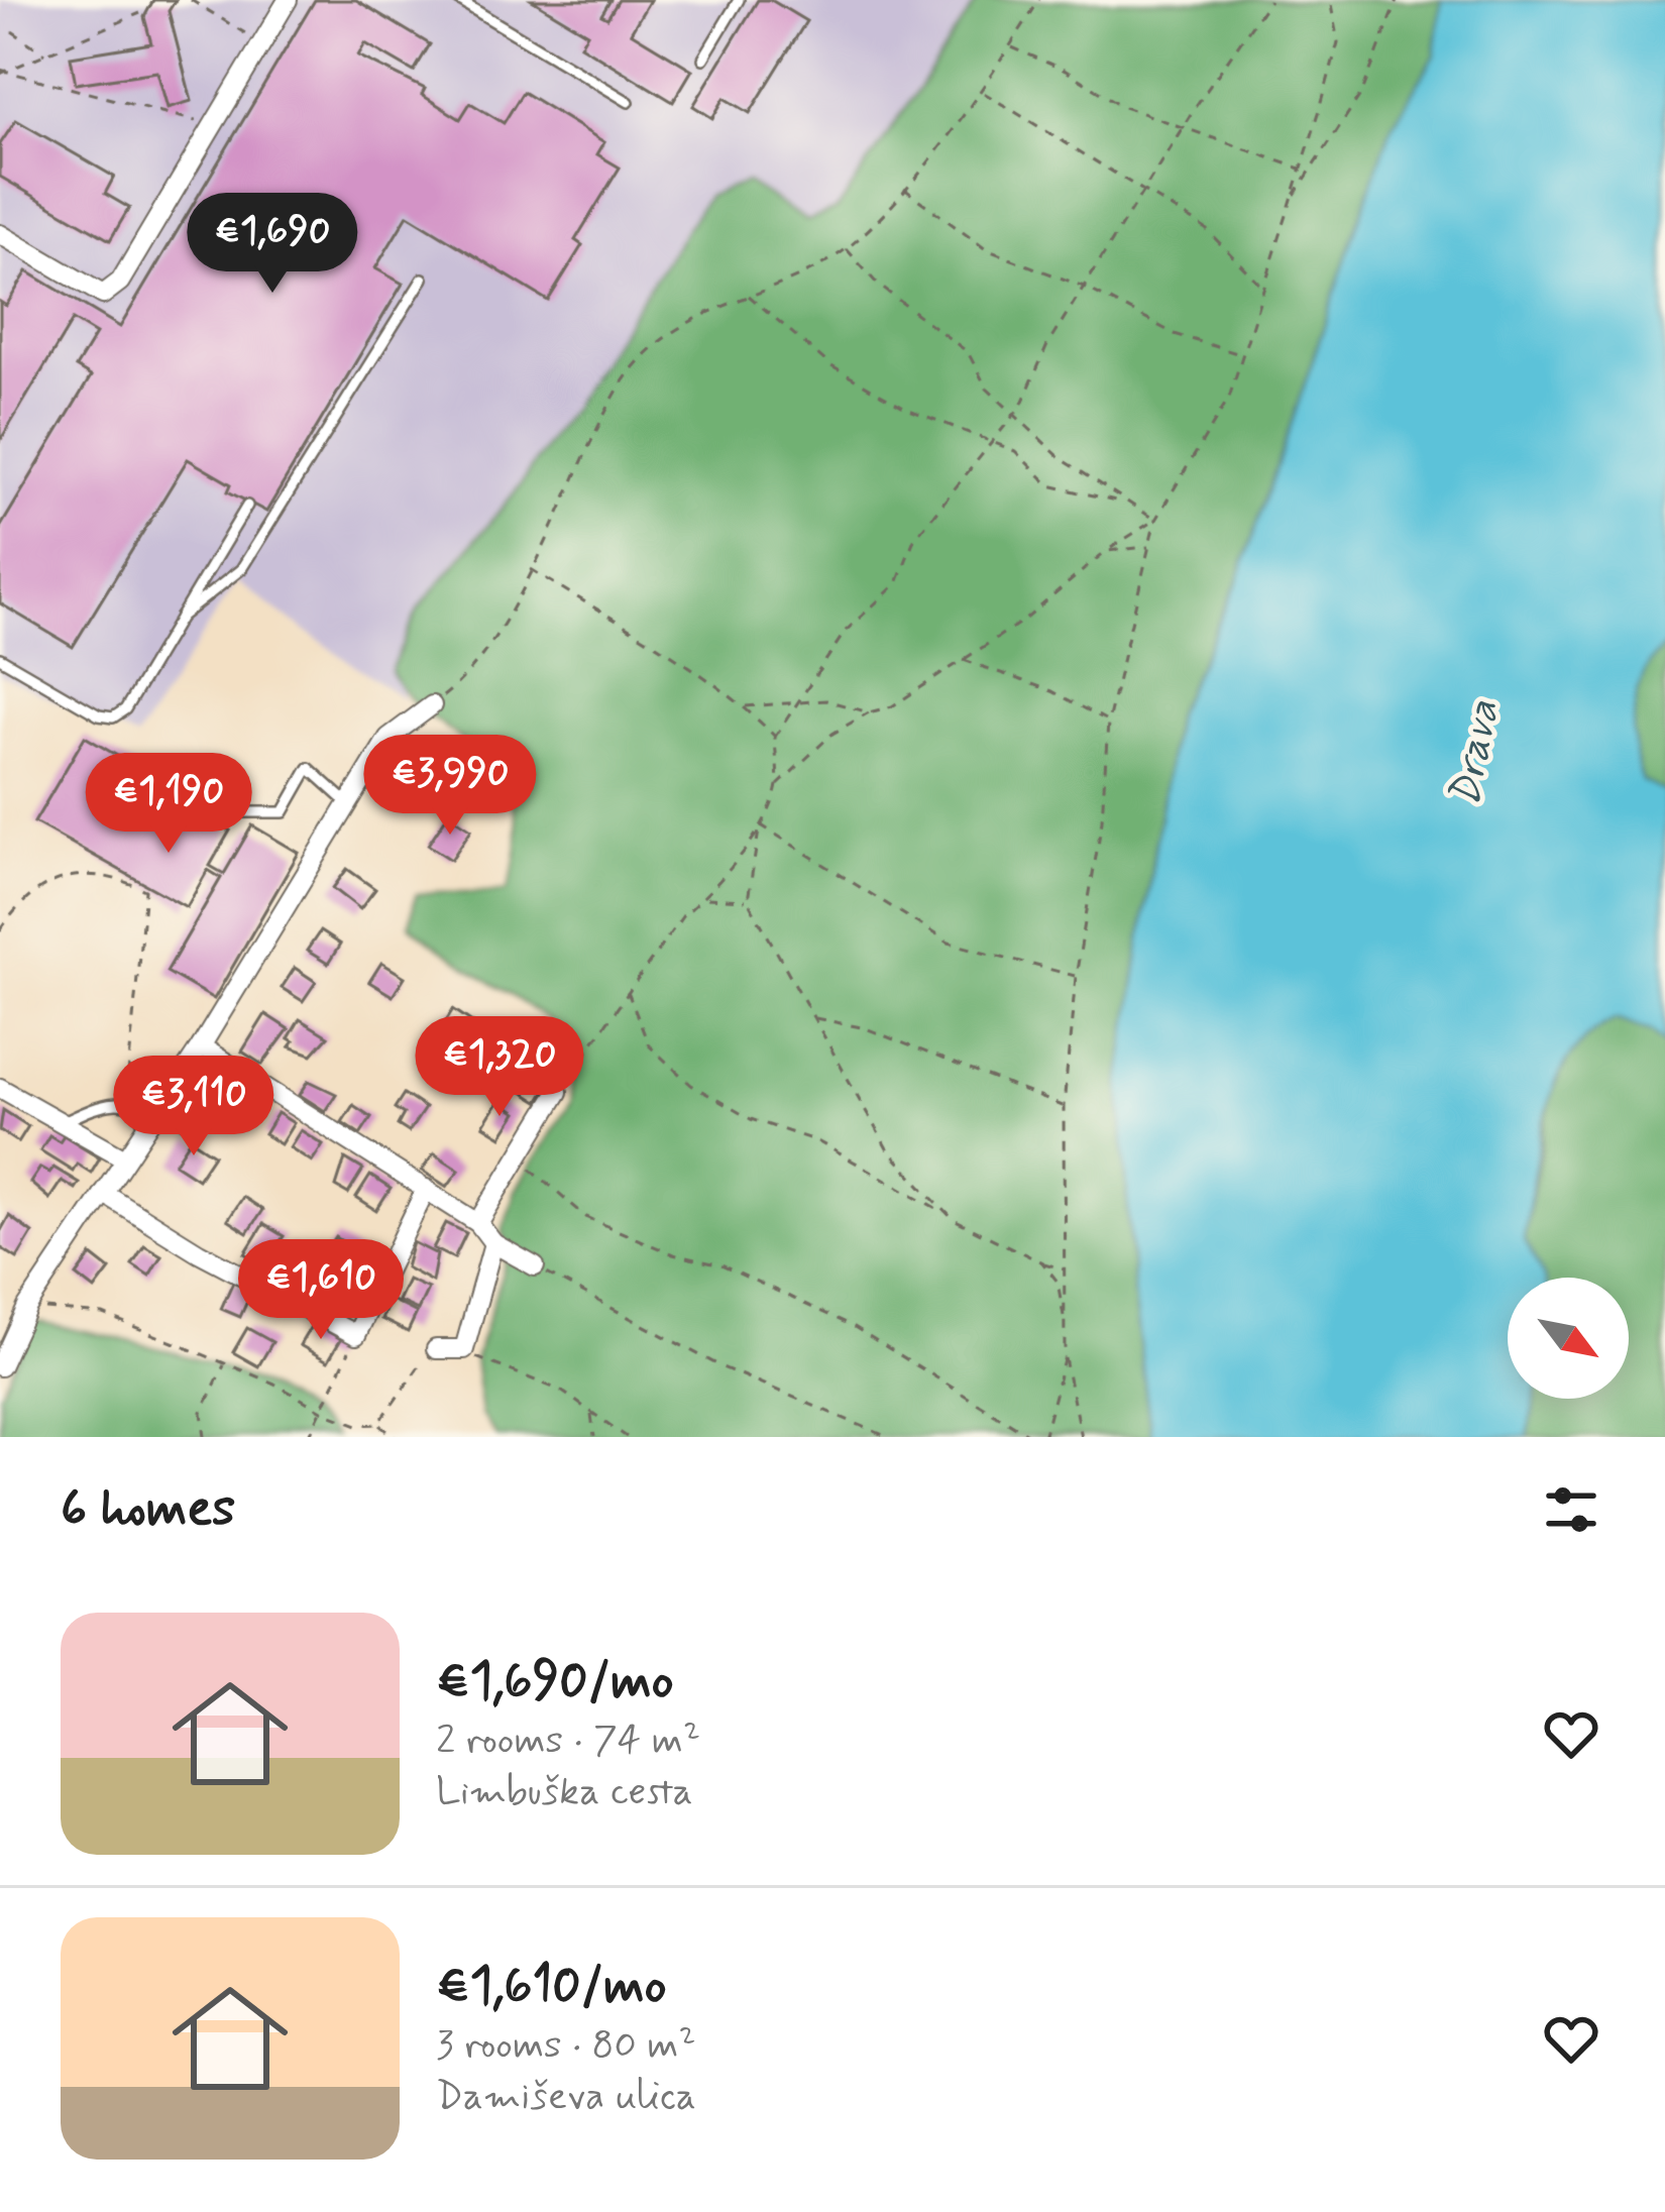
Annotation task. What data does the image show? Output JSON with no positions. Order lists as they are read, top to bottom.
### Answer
{
  "water": ["Drava"],
  "north": "bottom right",
  "page": {
    "price": [
      "€1,690",
      "€3,990",
      "€1,190",
      "€1,320",
      "€3,110",
      "€1,610"
    ],
    "heading": "6 homes",
    "list": [
      {
        "name": "€1,690/mo",
        "note": "2 rooms · 74 m² · Limbuška cesta"
      },
      {
        "name": "€1,610/mo",
        "note": "3 rooms · 80 m² · Damiševa ulica"
      }
    ]
  }
}
